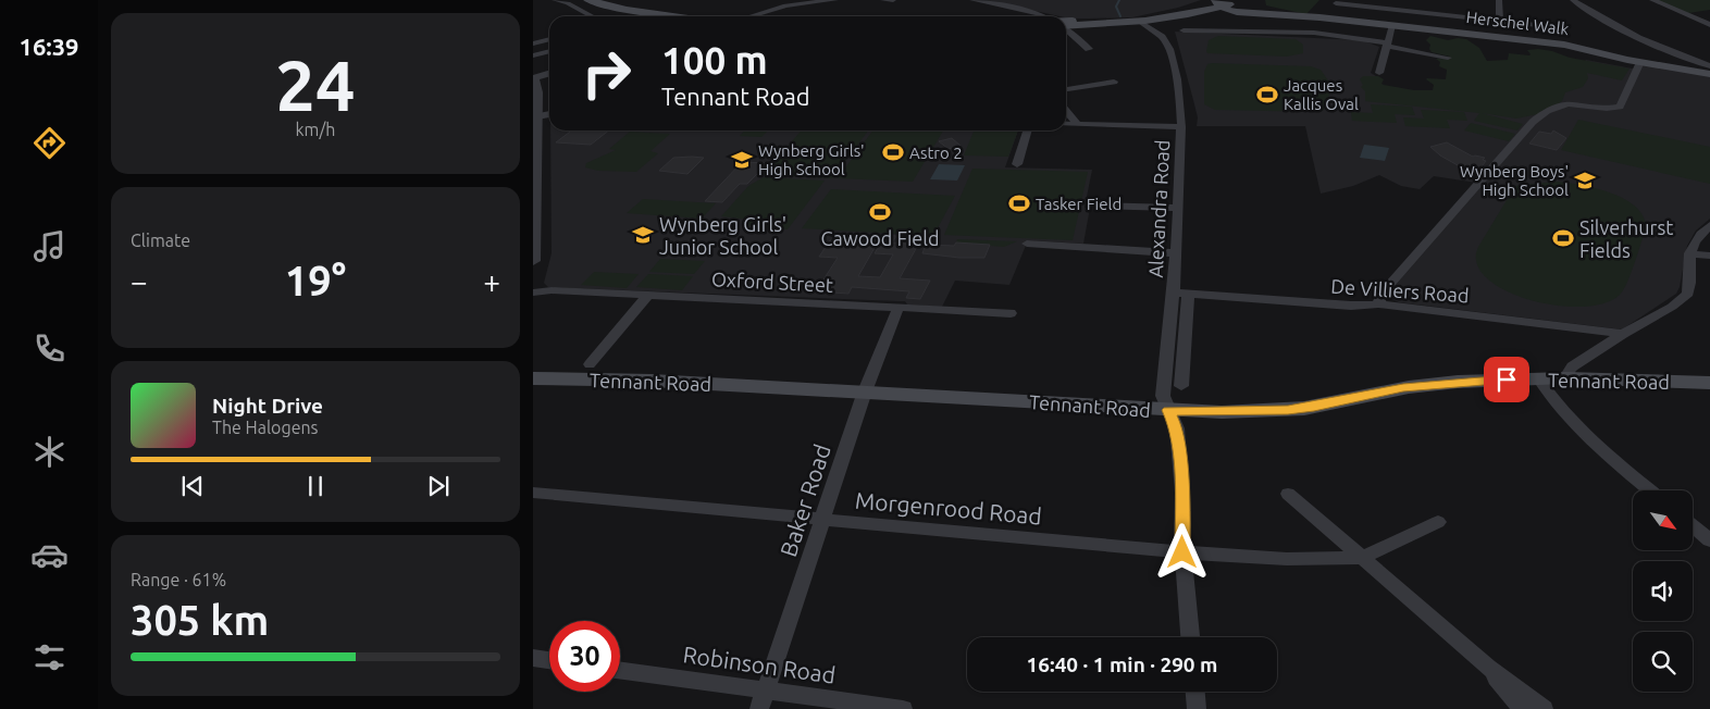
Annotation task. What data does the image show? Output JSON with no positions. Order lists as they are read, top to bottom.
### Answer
{
  "streets": {
    "main road": ["Herschel Walk", "Tennant Road"],
    "street": [
      "Alexandra Road",
      "Oxford Street",
      "De Villiers Road",
      "Baker Road",
      "Morgenrood Road",
      "Robinson Road"
    ]
  },
  "crossings": [
    ["Alexandra Road", "De Villiers Road"],
    ["Alexandra Road", "Tennant Road"],
    ["Alexandra Road", "Morgenrood Road"],
    ["Oxford Street", "Baker Road"],
    ["Tennant Road", "Baker Road"],
    ["Baker Road", "Morgenrood Road"],
    ["Baker Road", "Robinson Road"]
  ],
  "places": {
    "sports": [
      "Jacques Kallis Oval",
      "Astro 2",
      "Tasker Field",
      "Cawood Field",
      "Silverhurst Fields"
    ],
    "school or university": ["Wynberg Girls' High School", "Wynberg Boys' High School", "Wynberg Girls' Junior School"]
  },
  "north": "bottom right",
  "page": {
    "tabs": "16:39",
    "tile": [
      ["24", "km/h"],
      "Climate",
      ["Range · 61%", "305 km"]
    ],
    "turn": ["100 m", "Tennant Road"],
    "heat": ["−", "19°", "+"],
    "song": ["Night Drive", "The Halogens"],
    "limit": "30",
    "trip": "16:40 · 1 min · 290 m"
  }
}
